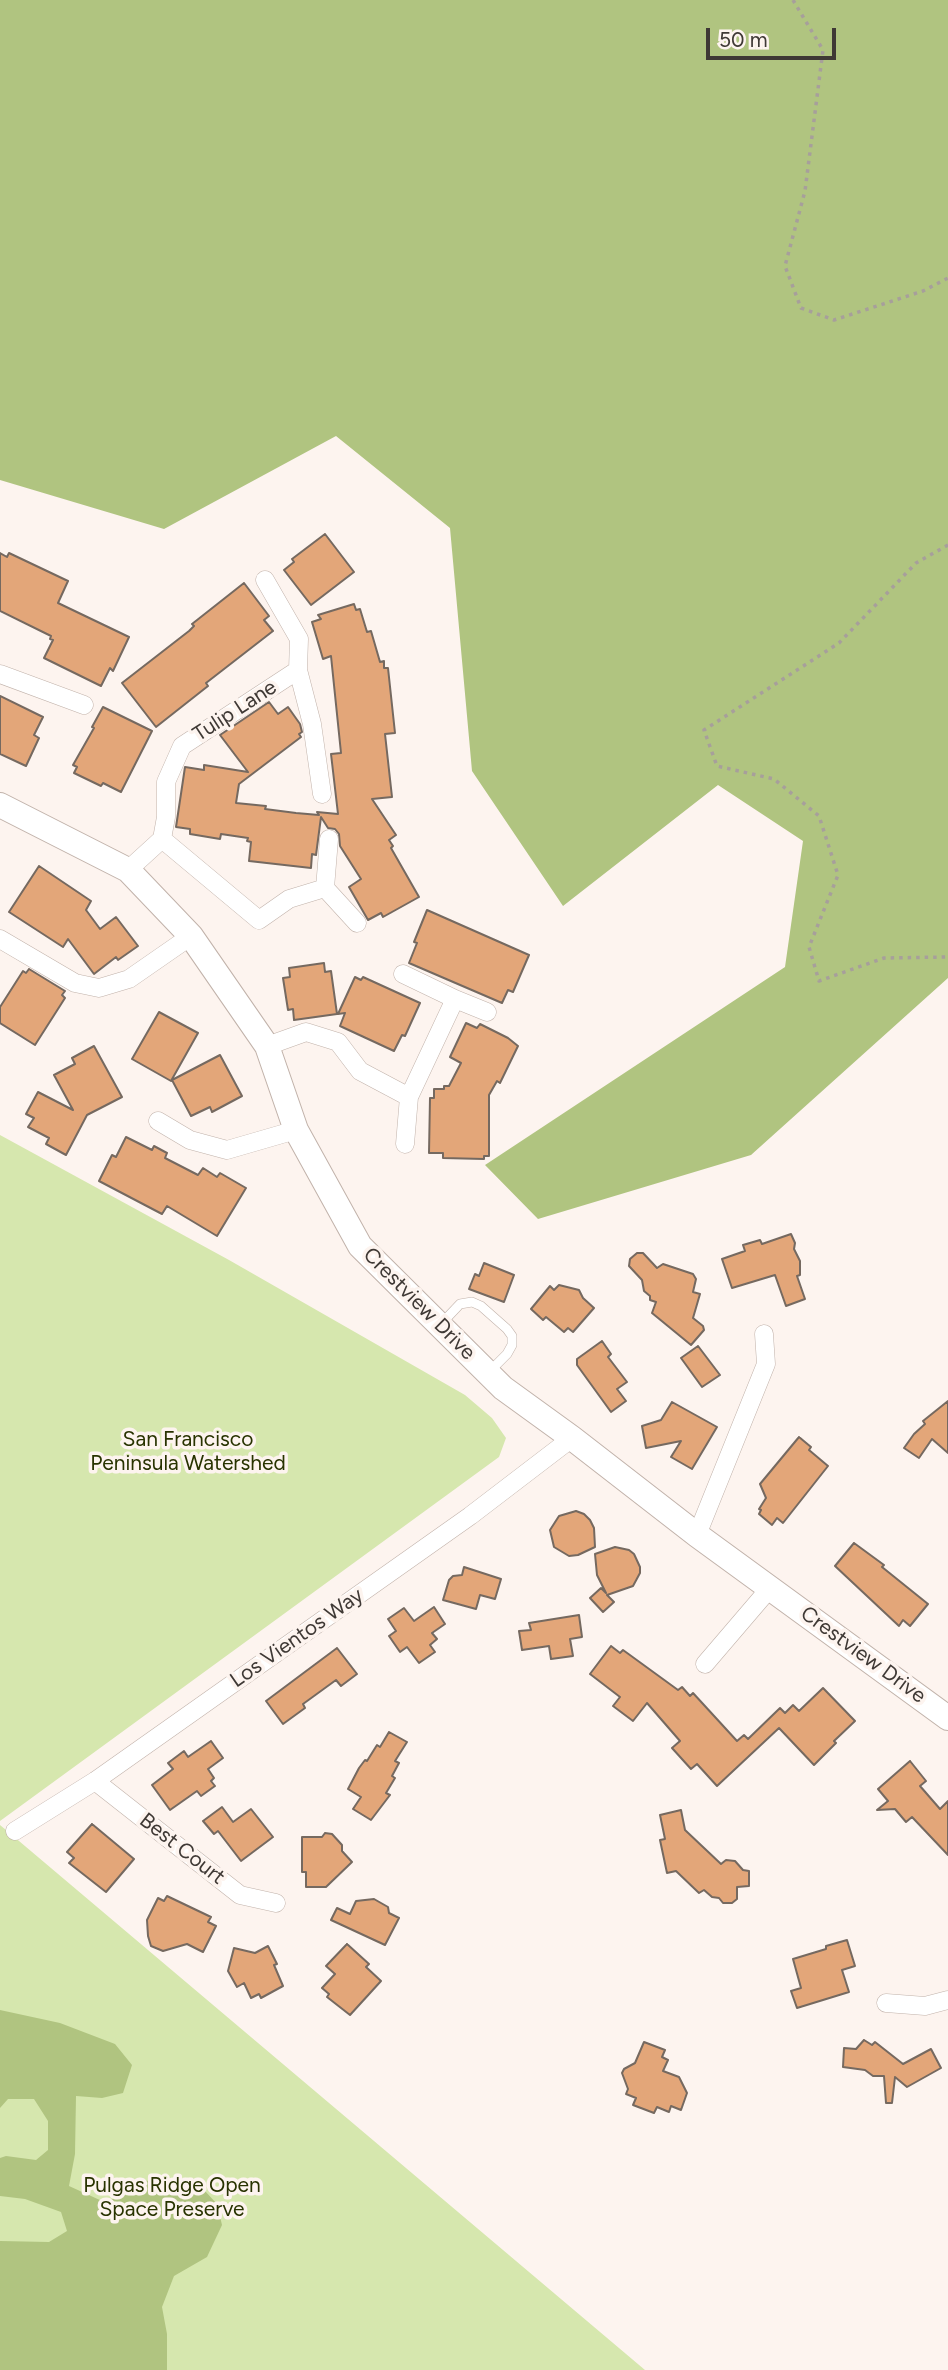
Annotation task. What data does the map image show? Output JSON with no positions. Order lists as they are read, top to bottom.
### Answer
{
  "streets": {
    "street": [
      "Tulip Lane",
      "Crestview Drive",
      "Los Vientos Way",
      "Best Court"
    ]
  },
  "crossings": [
    ["Crestview Drive", "Los Vientos Way"],
    ["Los Vientos Way", "Best Court"]
  ],
  "parks": ["San Francisco Peninsula Watershed", "Pulgas Ridge Open Space Preserve"],
  "scale_bar": "50 m"
}
